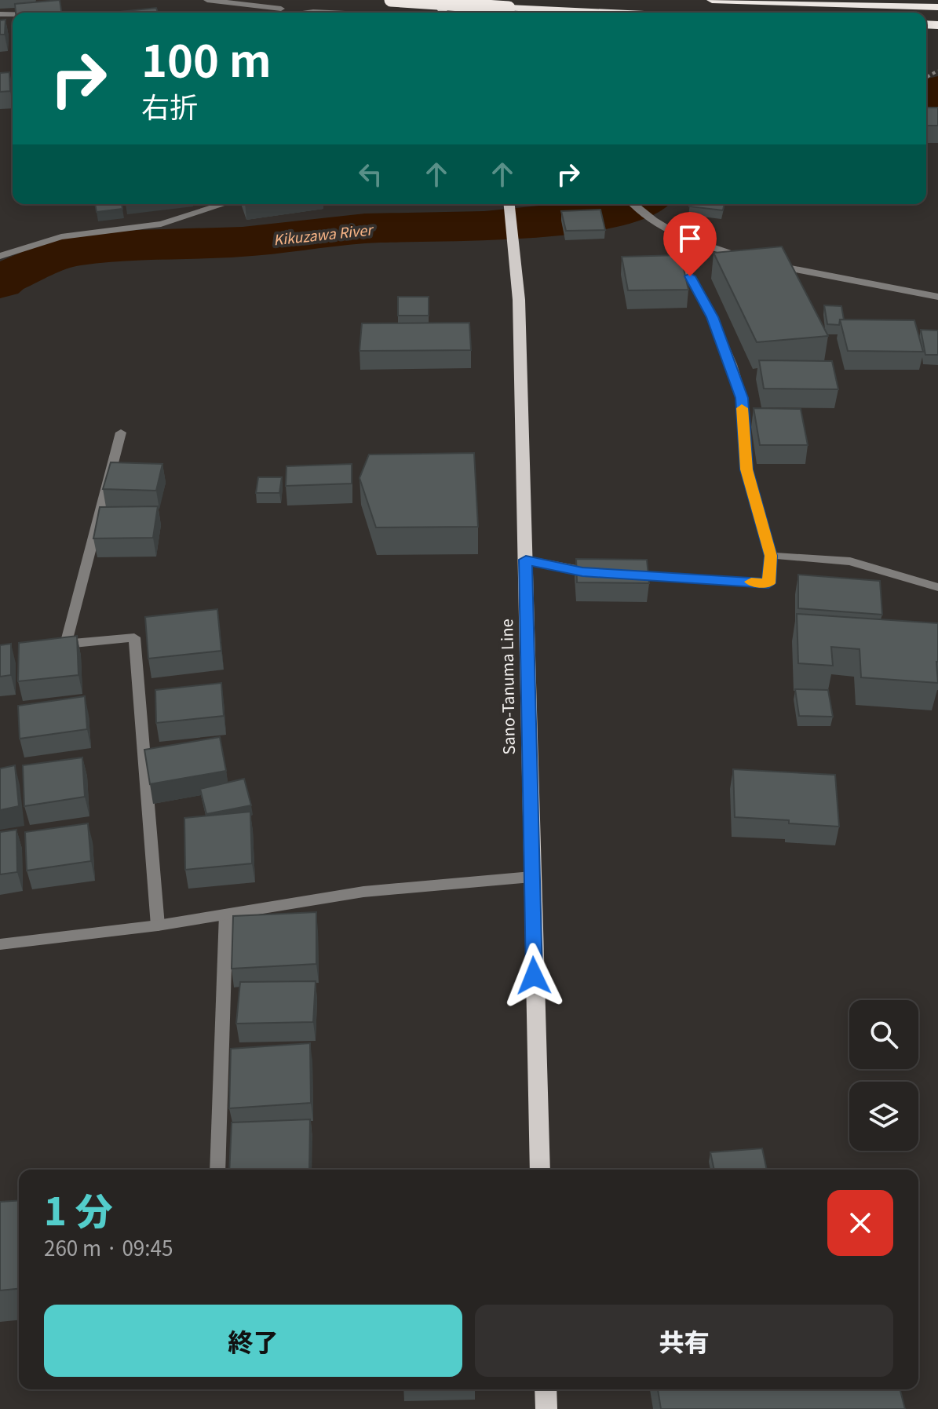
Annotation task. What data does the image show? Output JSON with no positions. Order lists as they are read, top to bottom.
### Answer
{
  "streets": {
    "main road": ["Sano-Tanuma Line"]
  },
  "water": ["Kikuzawa River"],
  "page": {
    "turn": ["100 m", "右折"],
    "heading": ["1 分", "260 m · 09:45"],
    "buttons": ["終了", "共有"]
  }
}
